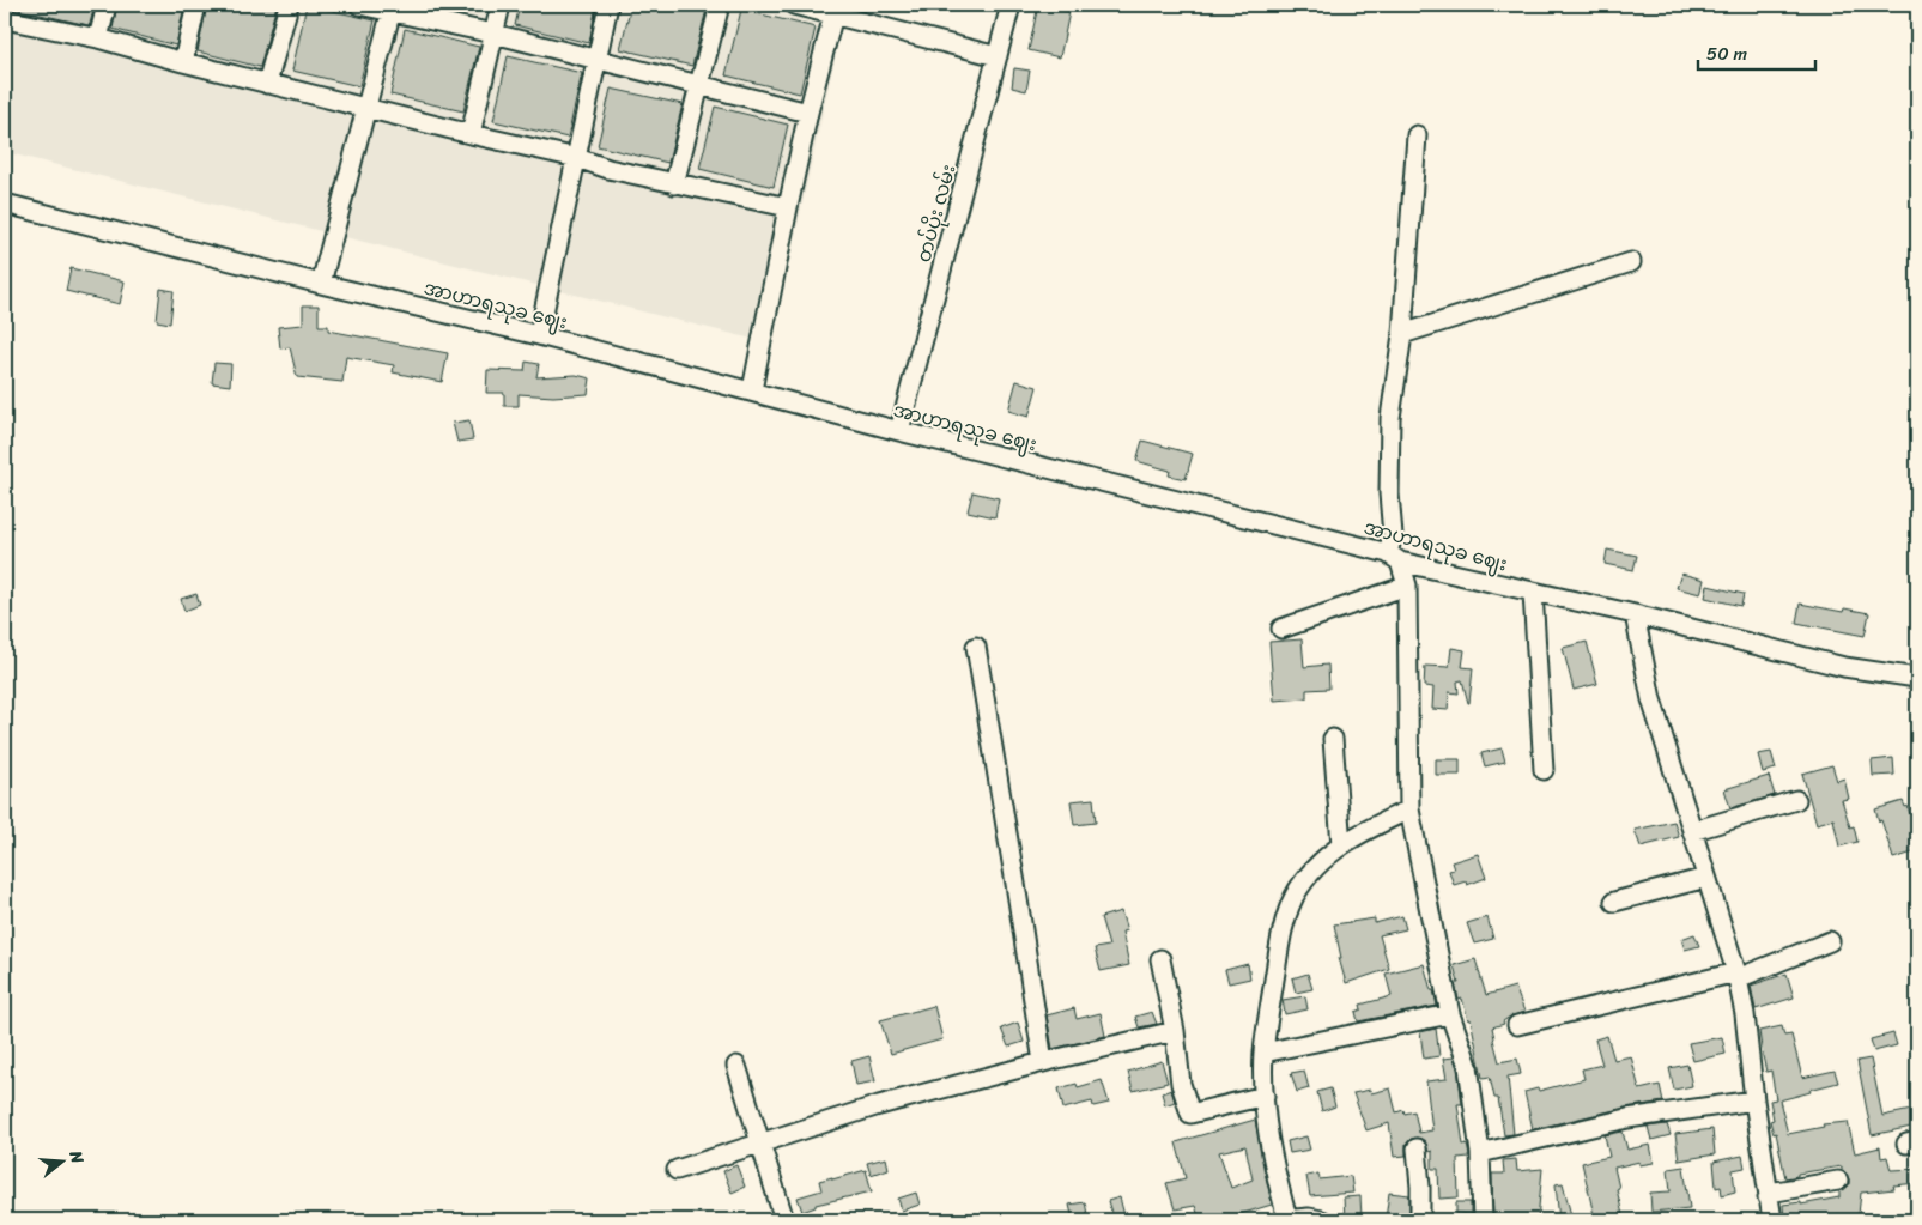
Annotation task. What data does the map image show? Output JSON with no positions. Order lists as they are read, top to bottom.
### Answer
{
  "streets": {
    "street": ["တပ်ပိုး လမ်း", "အာဟာရသုခ ဈေး"]
  },
  "crossings": [
    ["တပ်ပိုး လမ်း", "အာဟာရသုခ ဈေး"]
  ],
  "scale_bar": "50 m",
  "north": "right"
}
